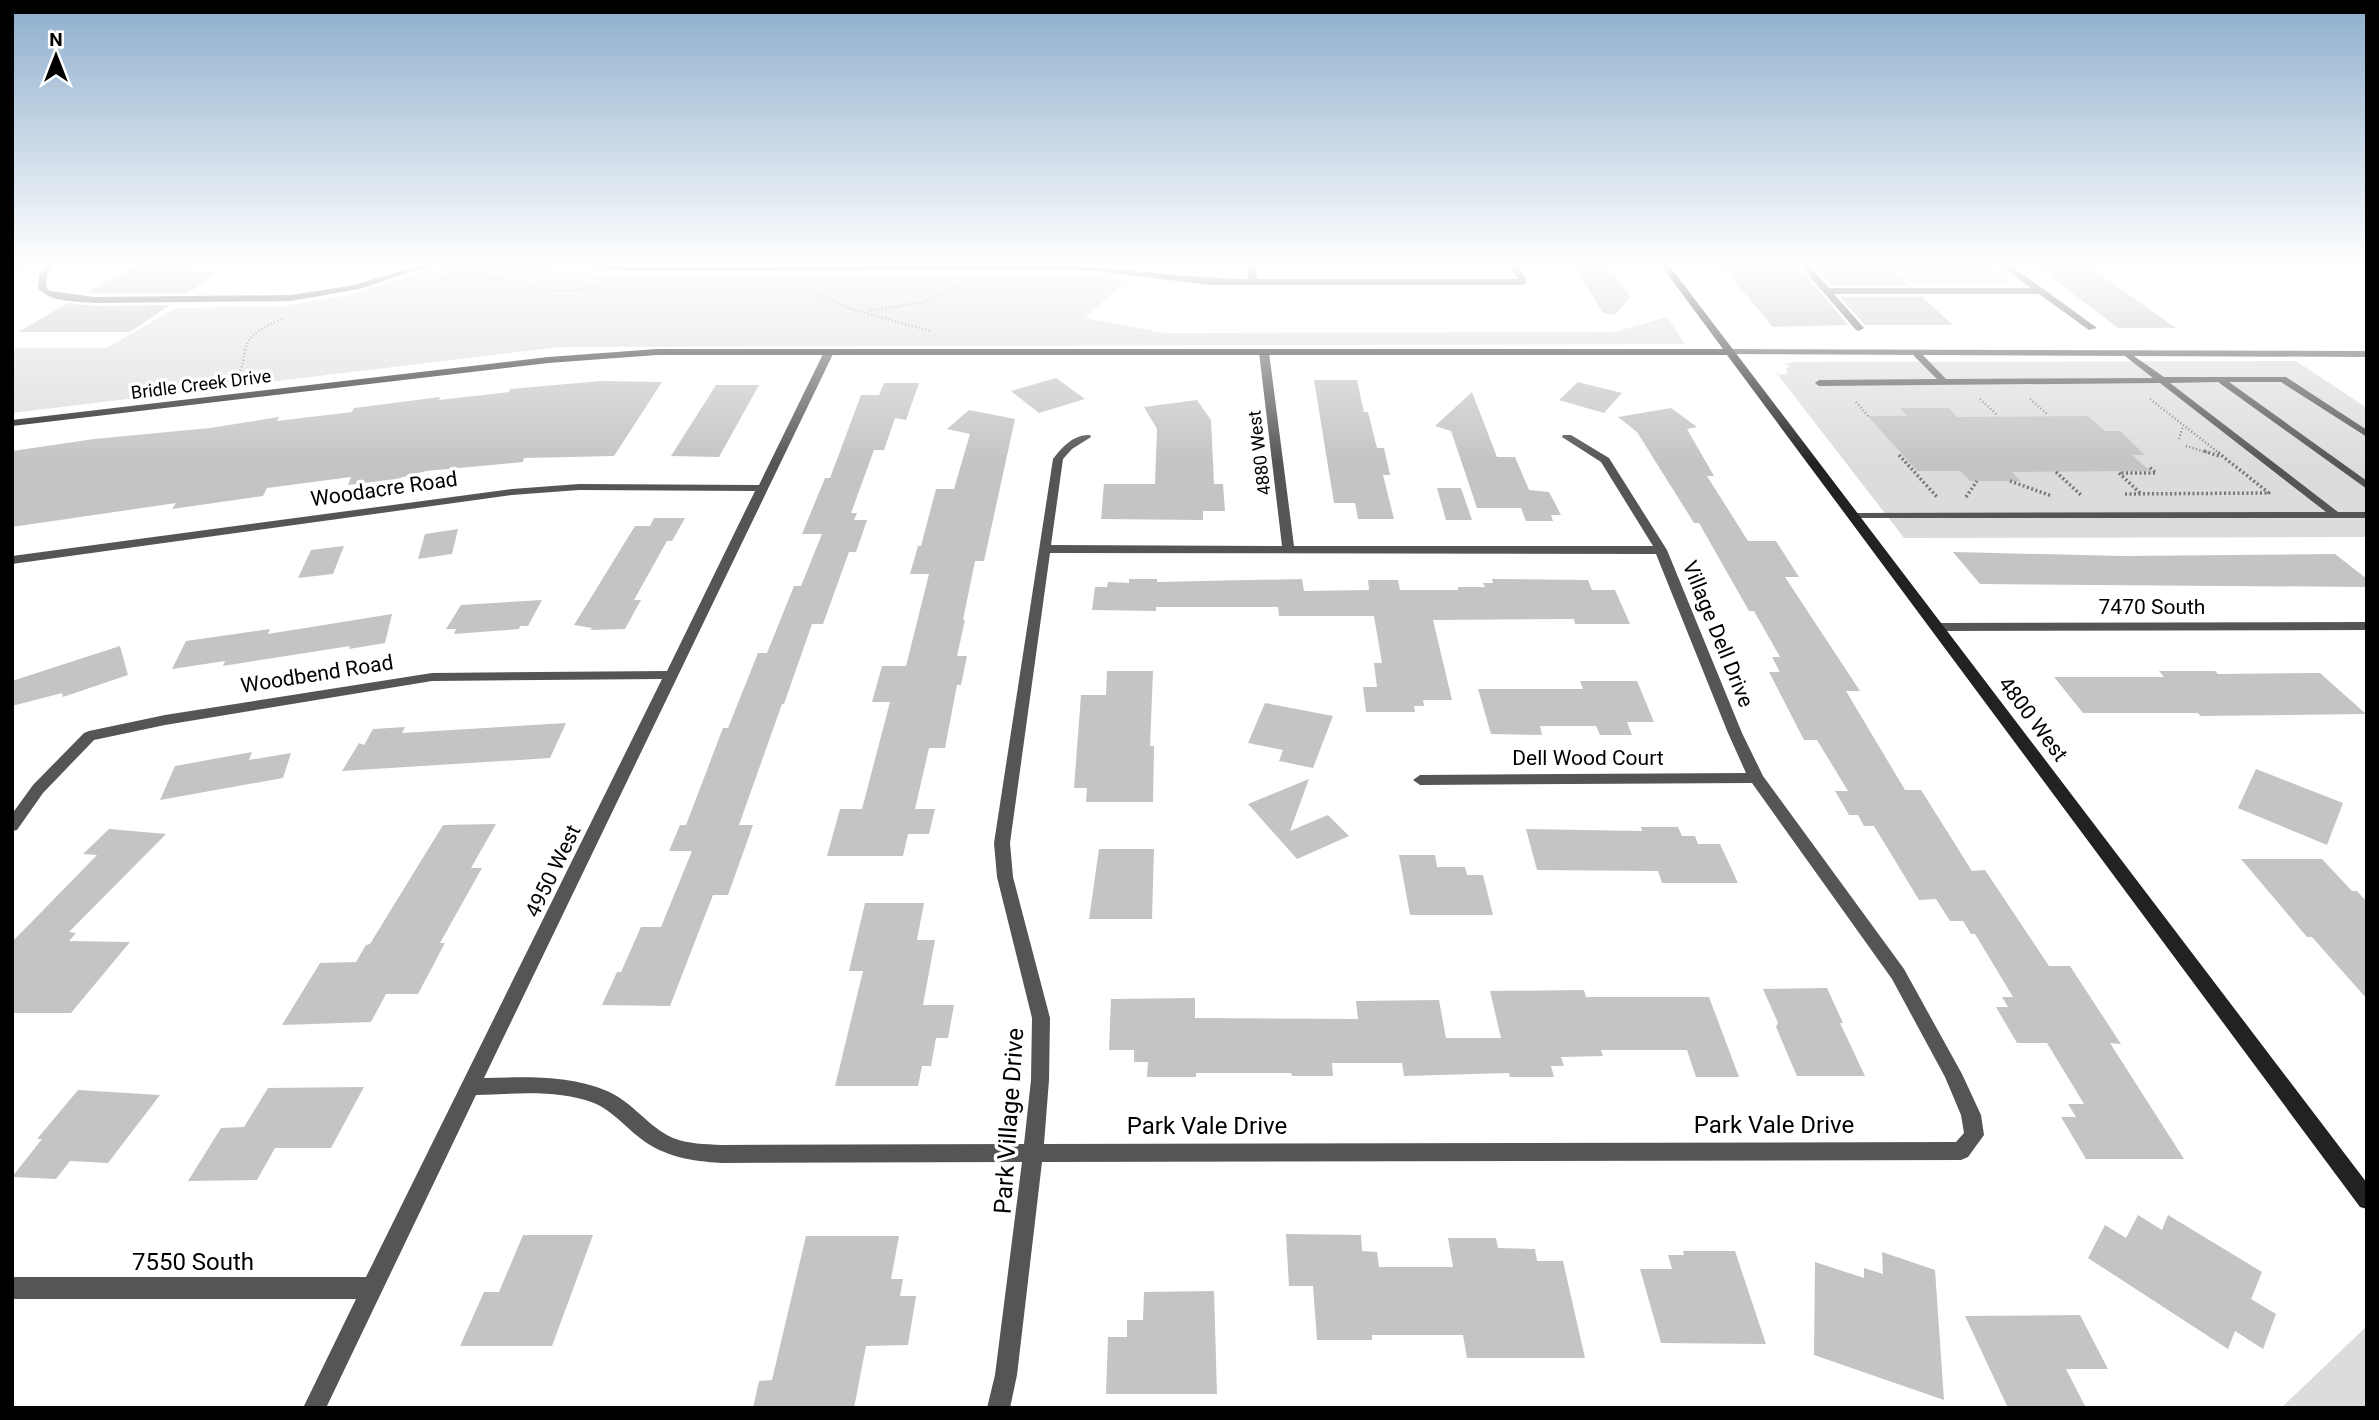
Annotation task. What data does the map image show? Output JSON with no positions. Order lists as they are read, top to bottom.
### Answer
{
  "streets": {
    "street": [
      "Bridle Creek Drive",
      "4880 West",
      "Woodacre Road",
      "7470 South",
      "Village Dell Drive",
      "Woodbend Road",
      "4800 West",
      "Dell Wood Court",
      "4950 West",
      "Park Village Drive",
      "Park Vale Drive",
      "7550 South"
    ]
  },
  "crossings": [
    ["Bridle Creek Drive", "4880 West"],
    ["Bridle Creek Drive", "4800 West"],
    ["Bridle Creek Drive", "4950 West"],
    ["4880 West", "Village Dell Drive"],
    ["Woodacre Road", "4950 West"],
    ["7470 South", "4800 West"],
    ["Village Dell Drive", "Dell Wood Court"],
    ["Village Dell Drive", "Park Village Drive"],
    ["Village Dell Drive", "Park Vale Drive"],
    ["Woodbend Road", "4950 West"],
    ["4950 West", "Park Vale Drive"],
    ["4950 West", "7550 South"],
    ["Park Village Drive", "Park Vale Drive"]
  ],
  "north": "top"
}
